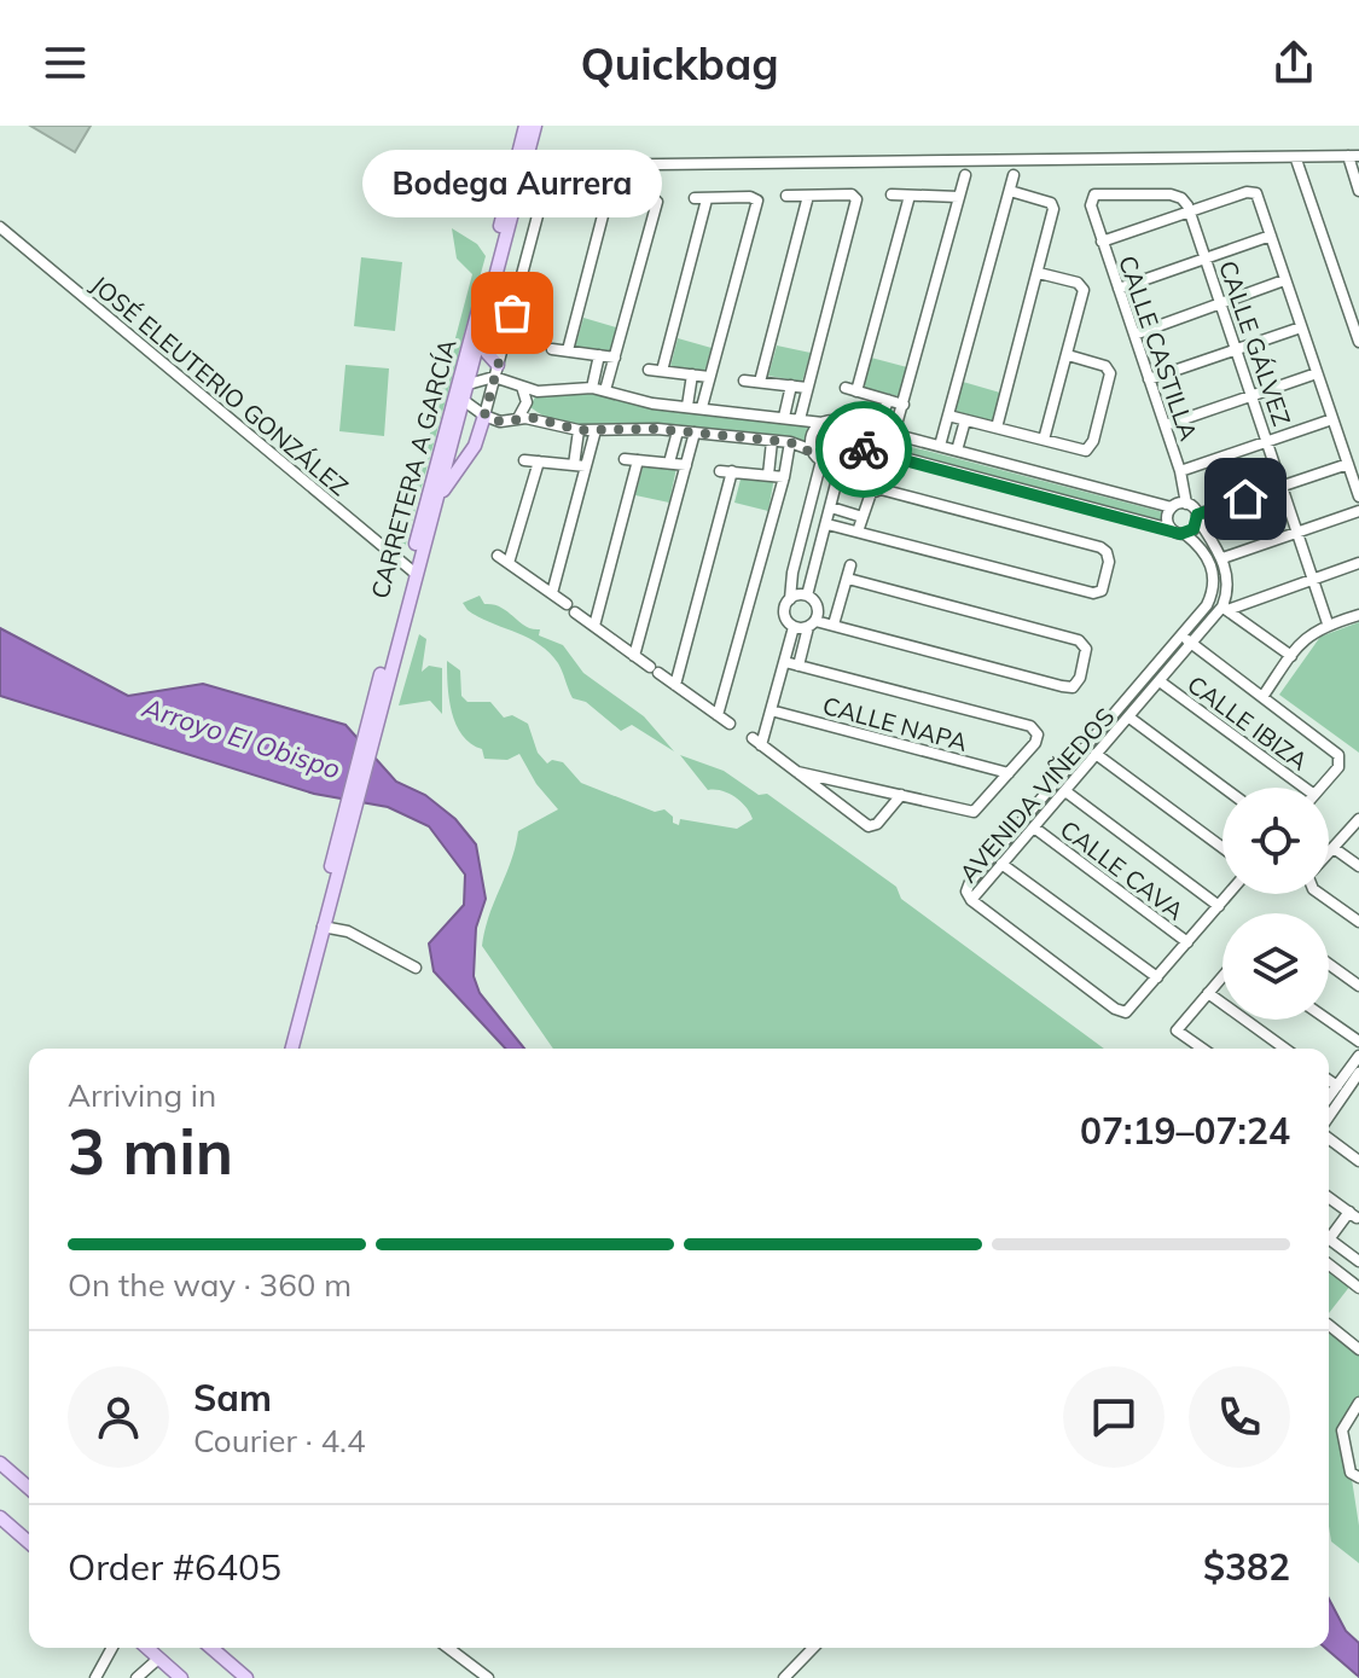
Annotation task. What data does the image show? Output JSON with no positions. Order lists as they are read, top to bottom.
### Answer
{
  "streets": {
    "main road": ["CARRETERA A GARCÍA"],
    "street": [
      "CALLE GÁLVEZ",
      "CALLE CASTILLA",
      "JOSÉ ELEUTERIO GONZÁLEZ",
      "CALLE IBIZA",
      "CALLE NAPA",
      "AVENIDA VIÑEDOS",
      "CALLE CAVA"
    ]
  },
  "crossings": [
    ["CALLE GÁLVEZ", "CALLE CASTILLA"],
    ["CALLE CASTILLA", "AVENIDA VIÑEDOS"],
    ["JOSÉ ELEUTERIO GONZÁLEZ", "CARRETERA A GARCÍA"],
    ["CALLE IBIZA", "AVENIDA VIÑEDOS"],
    ["AVENIDA VIÑEDOS", "CALLE CAVA"]
  ],
  "water": ["Arroyo El Obispo"],
  "places": ["Bodega Aurrera"],
  "page": {
    "header": "Quickbag",
    "bubble": "Bodega Aurrera",
    "heading": ["3 min", "Arriving in", "07:19–07:24"],
    "panel": [
      "Sam",
      "Courier · 4.4",
      "Order #6405",
      "$382"
    ],
    "bar": "On the way · 360 m"
  }
}
